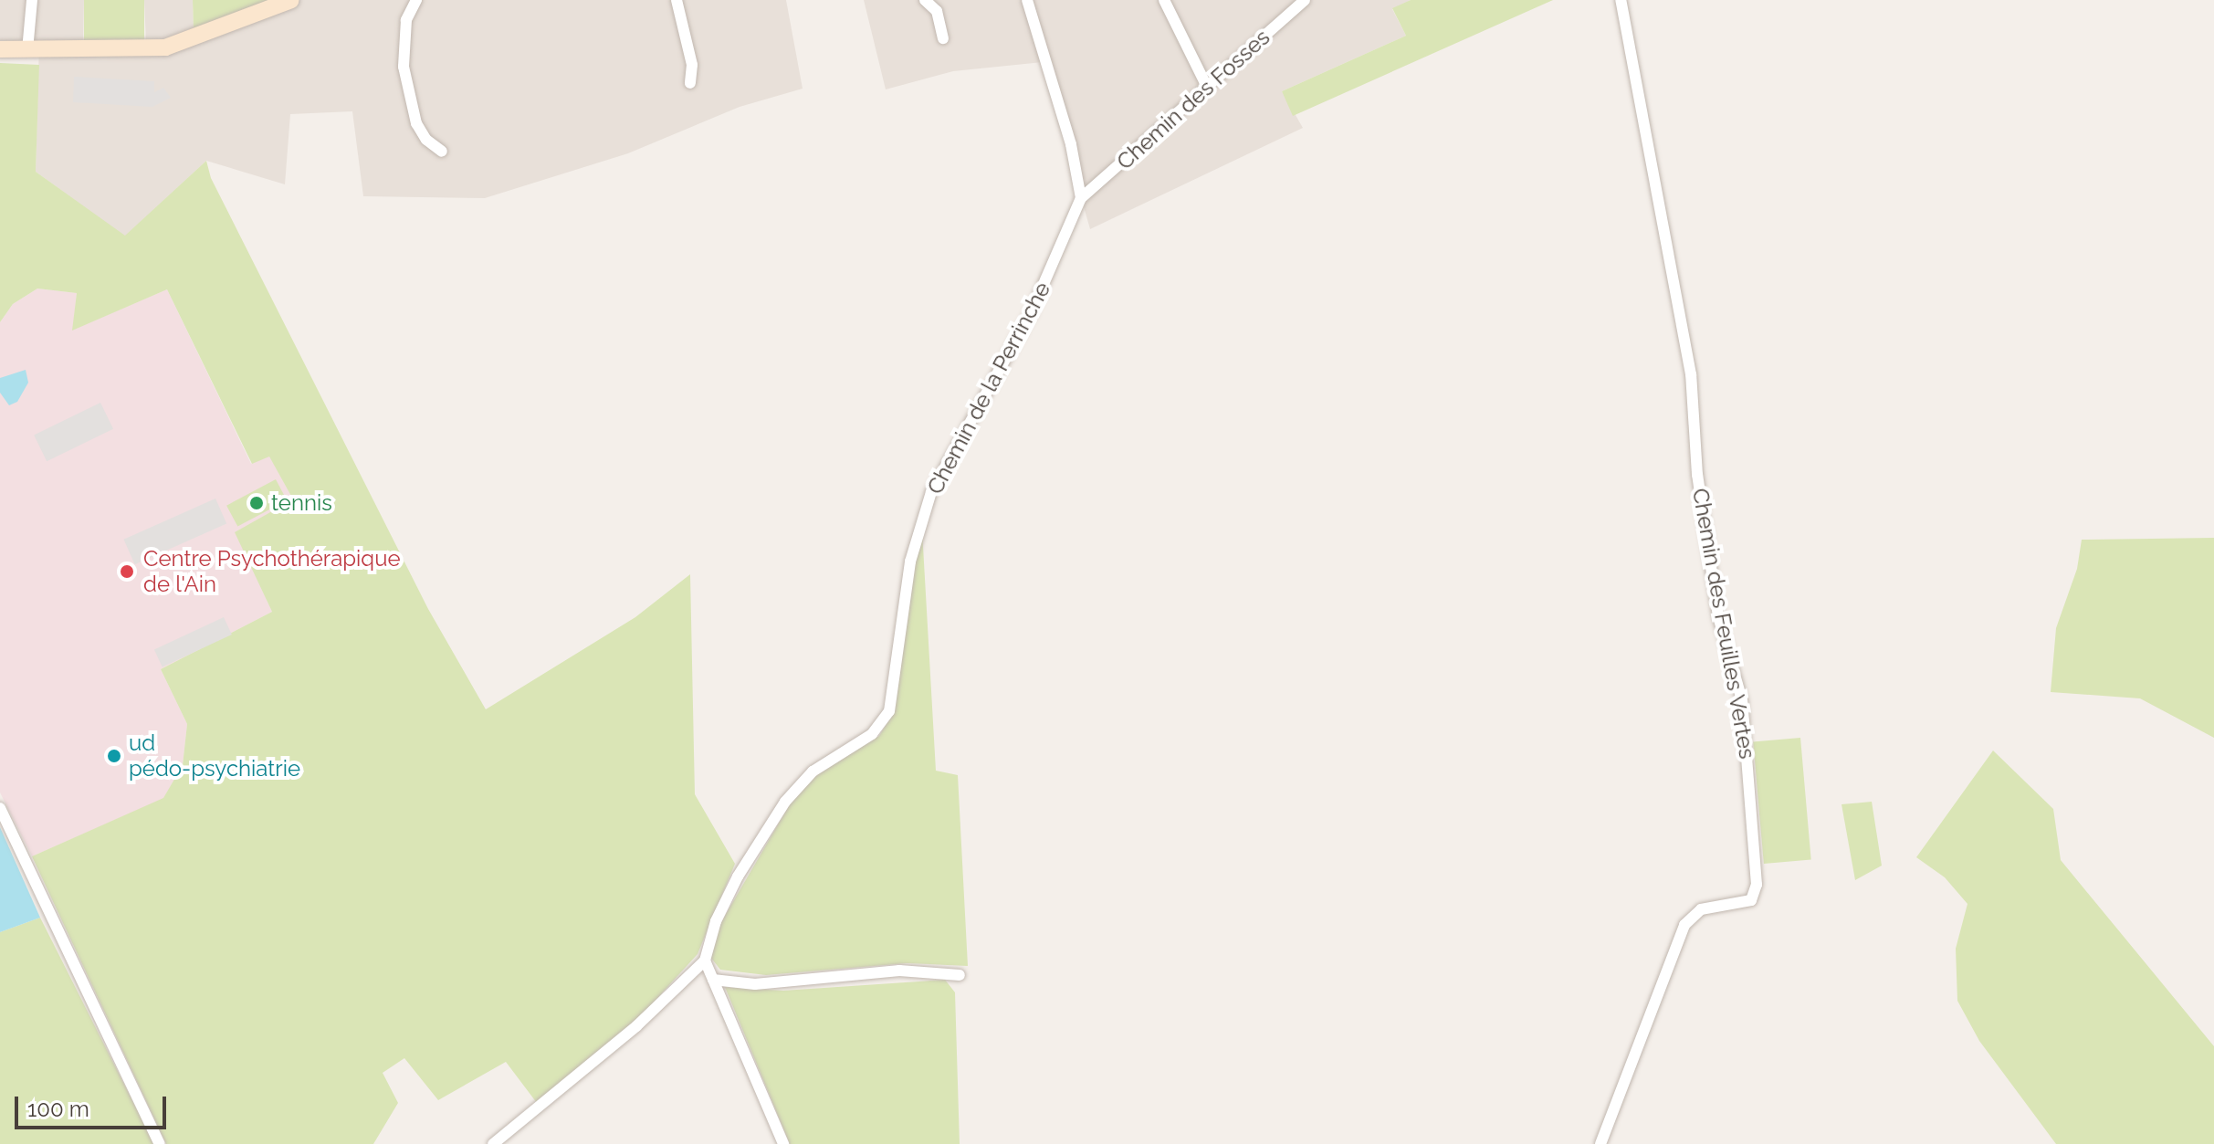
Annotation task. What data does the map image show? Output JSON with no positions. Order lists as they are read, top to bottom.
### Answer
{
  "streets": {
    "street": ["Chemin des Fosses", "Chemin de la Perrinche", "Chemin des Feuilles Vertes"]
  },
  "crossings": [
    ["Chemin des Fosses", "Chemin de la Perrinche"]
  ],
  "places": ["tennis", "Centre Psychothérapique de l'Ain", "ud pédo-psychiatrie"],
  "scale_bar": "100 m"
}
